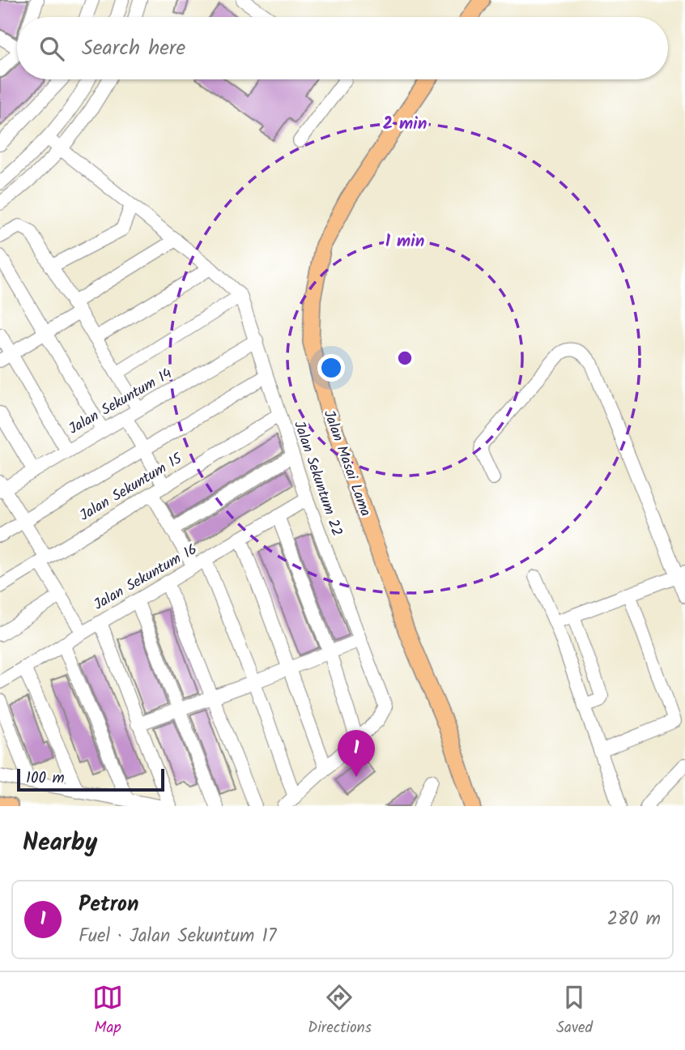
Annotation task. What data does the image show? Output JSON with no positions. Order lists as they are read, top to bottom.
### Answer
{
  "streets": {
    "main road": ["Jalan Masai Lama"],
    "street": [
      "Jalan Sekuntum 14",
      "Jalan Sekuntum 22",
      "Jalan Sekuntum 15",
      "Jalan Sekuntum 16"
    ]
  },
  "crossings": [
    ["Jalan Sekuntum 14", "Jalan Sekuntum 22"],
    ["Jalan Sekuntum 22", "Jalan Sekuntum 15"],
    ["Jalan Sekuntum 22", "Jalan Sekuntum 16"]
  ],
  "scale_bar": "100 m",
  "page": {
    "search": "Search here",
    "pins": "1",
    "scale": "100 m",
    "heading": "Nearby",
    "list": [
      {
        "mark": "1",
        "name": "Petron",
        "note": "Fuel · Jalan Sekuntum 17",
        "value": "280 m"
      }
    ],
    "nav": ["Map", "Directions", "Saved"]
  },
  "rings": ["2 min", "1 min"]
}
